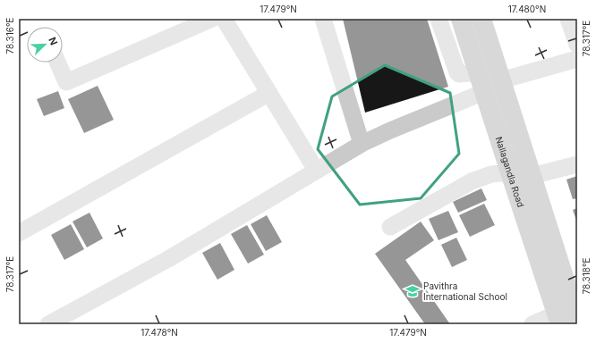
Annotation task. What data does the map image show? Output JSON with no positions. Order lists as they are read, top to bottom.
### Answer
{
  "streets": {
    "main road": ["Nallagandla Road"]
  },
  "places": {
    "school or university": ["Pavithra International School"]
  },
  "north": "top right",
  "coordinates": [
    "17.479°N",
    "17.480°N",
    "78.316°E",
    "78.317°E",
    "78.318°E",
    "17.478°N"
  ]
}
